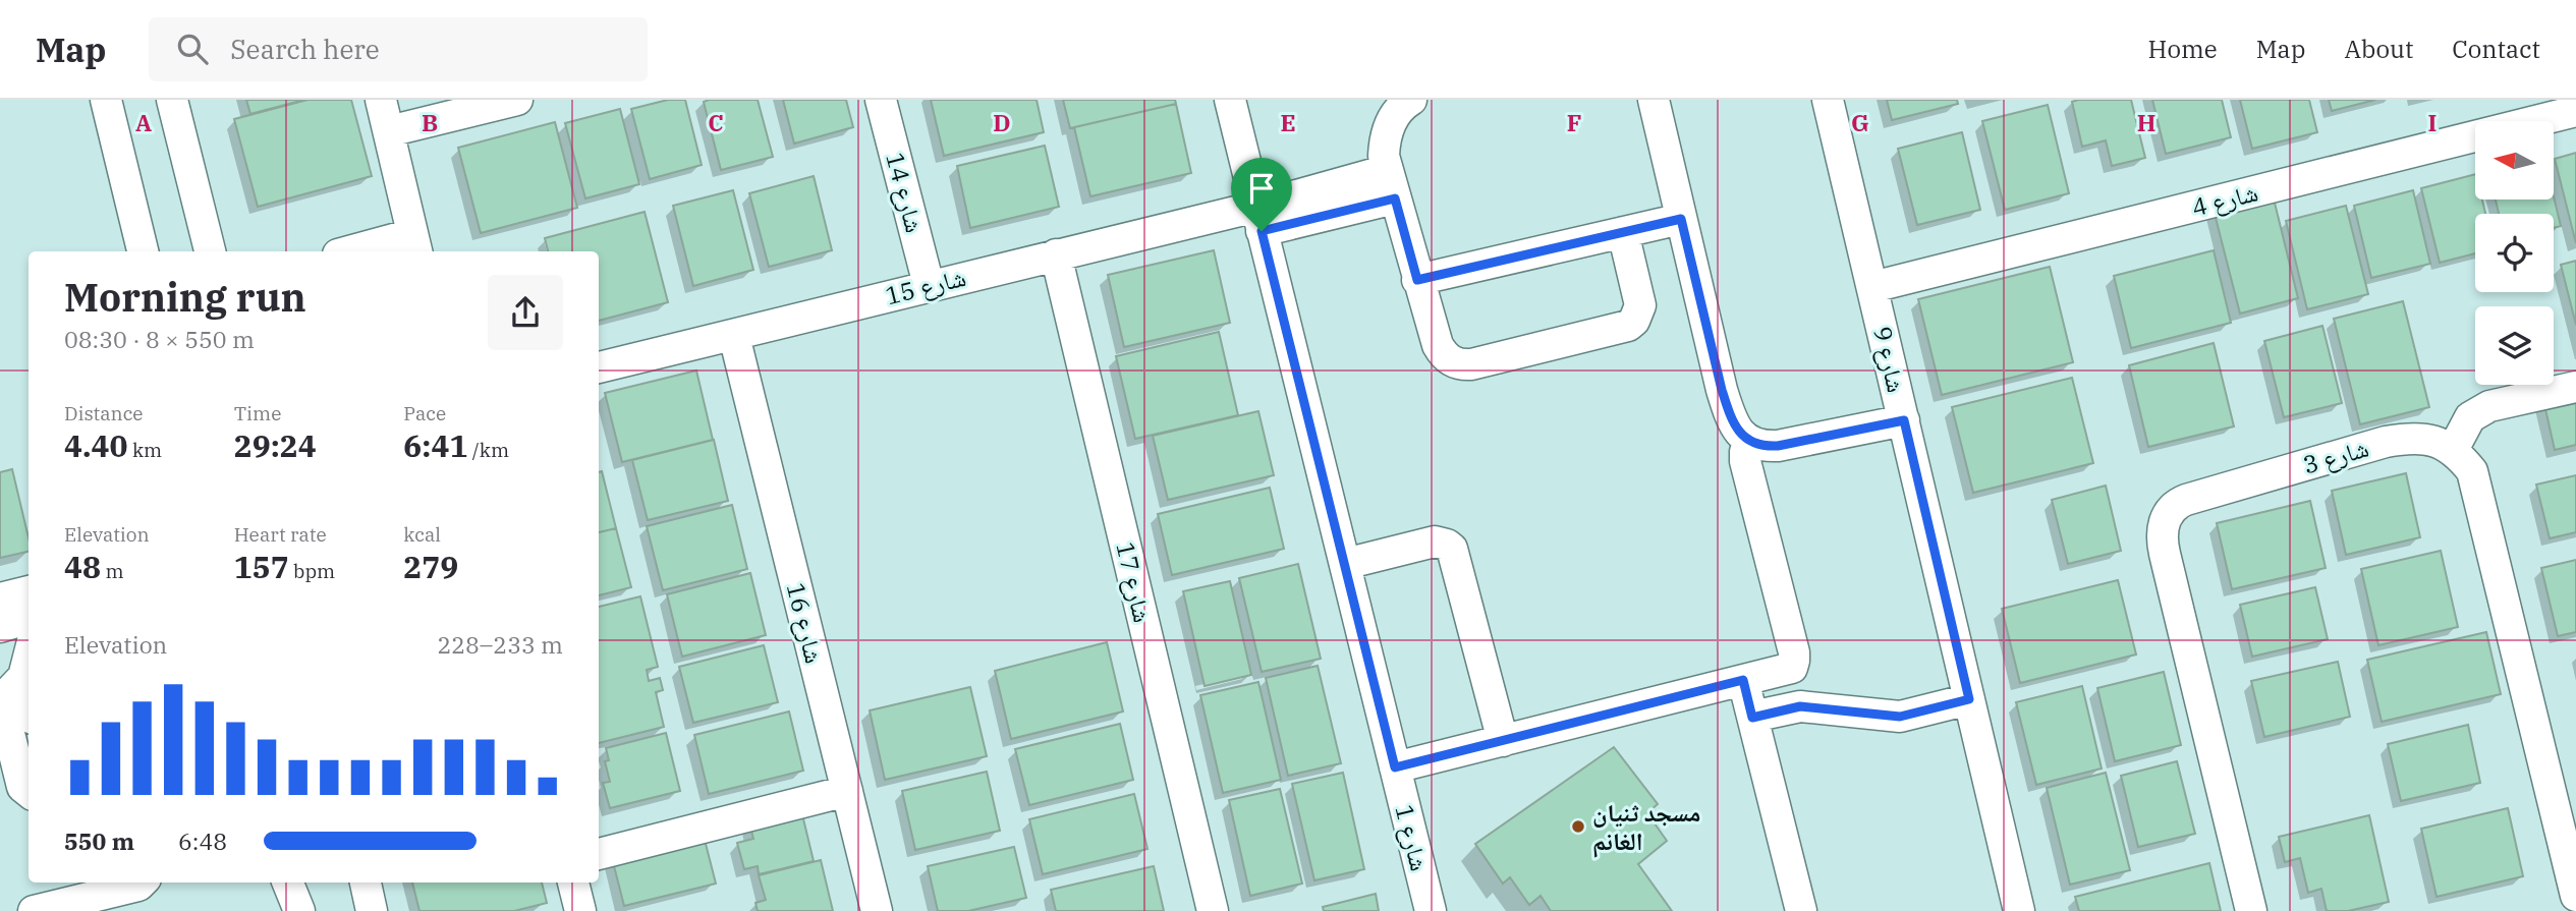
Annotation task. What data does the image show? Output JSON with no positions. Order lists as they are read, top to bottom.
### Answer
{
  "streets": {
    "street": [
      "شارع 14",
      "شارع 4",
      "شارع 15",
      "شارع 9",
      "شارع 3",
      "شارع 17",
      "شارع 16",
      "شارع 1"
    ]
  },
  "crossings": [
    ["شارع 14", "شارع 15"],
    ["شارع 4", "شارع 9"],
    ["شارع 15", "شارع 17"],
    ["شارع 15", "شارع 16"],
    ["شارع 15", "شارع 1"]
  ],
  "places": ["مسجد ثنيان الغانم"],
  "north": "left",
  "page": {
    "header": "Map",
    "search": "Search here",
    "nav": [
      "Home",
      "Map",
      "About",
      "Contact"
    ],
    "heading": ["Morning run", "08:30 · 8 × 550 m"],
    "stats": [
      ["Distance", "4.40 km"],
      ["Time", "29:24"],
      ["Pace", "6:41 /km"],
      ["Elevation", "48 m"],
      ["Heart rate", "157 bpm"],
      ["kcal", "279"]
    ],
    "chart": ["Elevation", "228–233 m"],
    "list": [
      {
        "name": "550 m",
        "note": "6:48"
      }
    ]
  },
  "grid": {
    "columns": [
      "A",
      "B",
      "C",
      "D",
      "E",
      "F",
      "G",
      "H",
      "I"
    ]
  }
}
